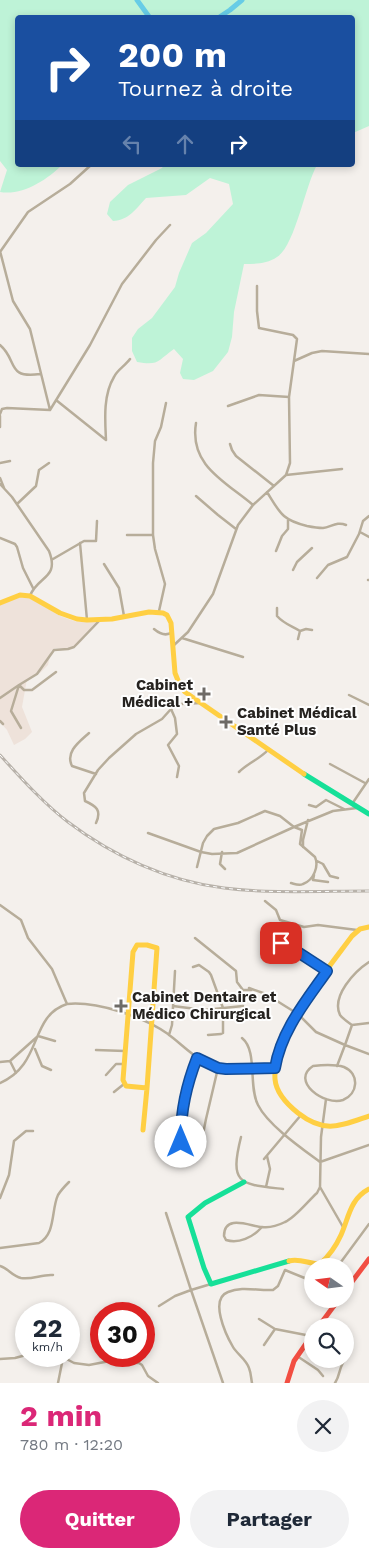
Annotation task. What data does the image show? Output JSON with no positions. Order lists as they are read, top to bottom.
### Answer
{
  "places": {
    "health": ["Cabinet Médical +", "Cabinet Médical Santé Plus", "Cabinet Dentaire et Médico Chirurgical"]
  },
  "north": "left",
  "page": {
    "turn": ["200 m", "Tournez à droite"],
    "speed": "22 km/h",
    "limit": "30",
    "heading": ["2 min", "780 m · 12:20"],
    "buttons": ["Quitter", "Partager"]
  }
}
